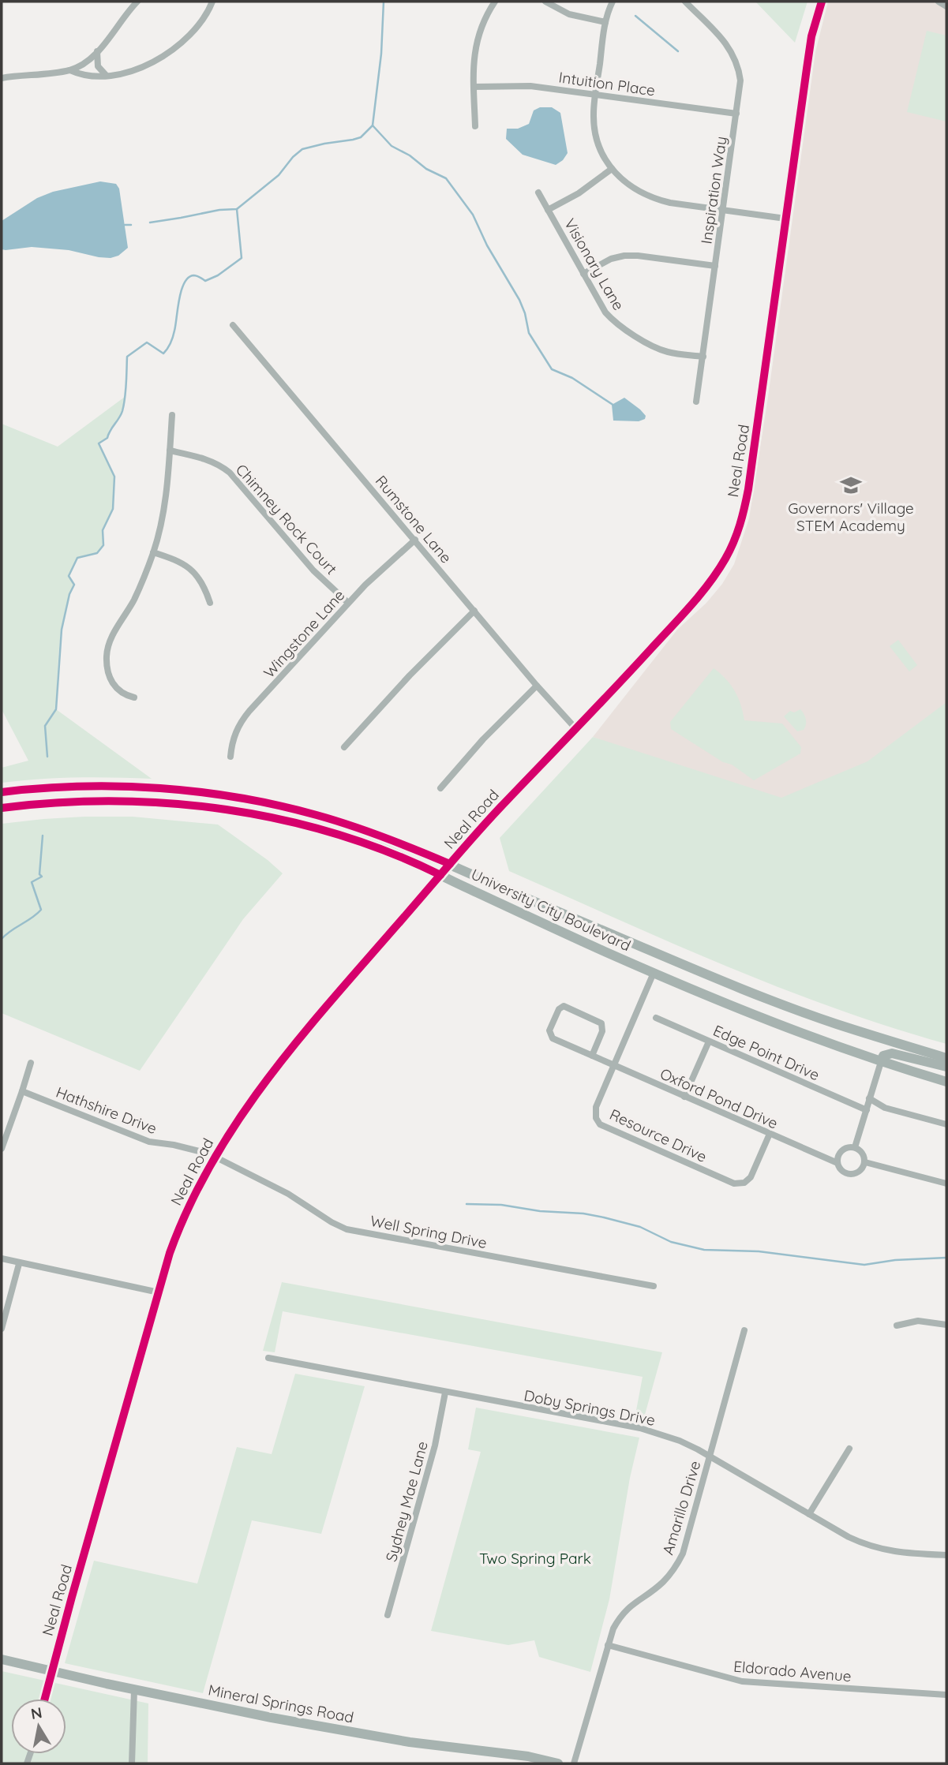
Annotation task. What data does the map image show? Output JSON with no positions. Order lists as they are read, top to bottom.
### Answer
{
  "streets": {
    "street": [
      "Intuition Place",
      "Inspiration Way",
      "Visionary Lane",
      "Neal Road",
      "Chimney Rock Court",
      "Rumstone Lane",
      "Wingstone Lane",
      "University City Boulevard",
      "Edge Point Drive",
      "Oxford Pond Drive",
      "Hathshire Drive",
      "Resource Drive",
      "Well Spring Drive",
      "Doby Springs Drive",
      "Sydney Mae Lane",
      "Amarillo Drive",
      "Eldorado Avenue",
      "Mineral Springs Road"
    ]
  },
  "crossings": [
    ["Intuition Place", "Inspiration Way"],
    ["Inspiration Way", "Visionary Lane"],
    ["Neal Road", "Rumstone Lane"],
    ["Neal Road", "University City Boulevard"],
    ["Neal Road", "Hathshire Drive"],
    ["Neal Road", "Well Spring Drive"],
    ["Neal Road", "Mineral Springs Road"],
    ["Chimney Rock Court", "Wingstone Lane"],
    ["Rumstone Lane", "Wingstone Lane"],
    ["University City Boulevard", "Resource Drive"],
    ["Oxford Pond Drive", "Resource Drive"],
    ["Hathshire Drive", "Well Spring Drive"],
    ["Doby Springs Drive", "Sydney Mae Lane"],
    ["Doby Springs Drive", "Amarillo Drive"],
    ["Amarillo Drive", "Eldorado Avenue"]
  ],
  "parks": ["Two Spring Park"],
  "places": {
    "school or university": ["Governors' Village STEM Academy"]
  },
  "north": "top"
}
